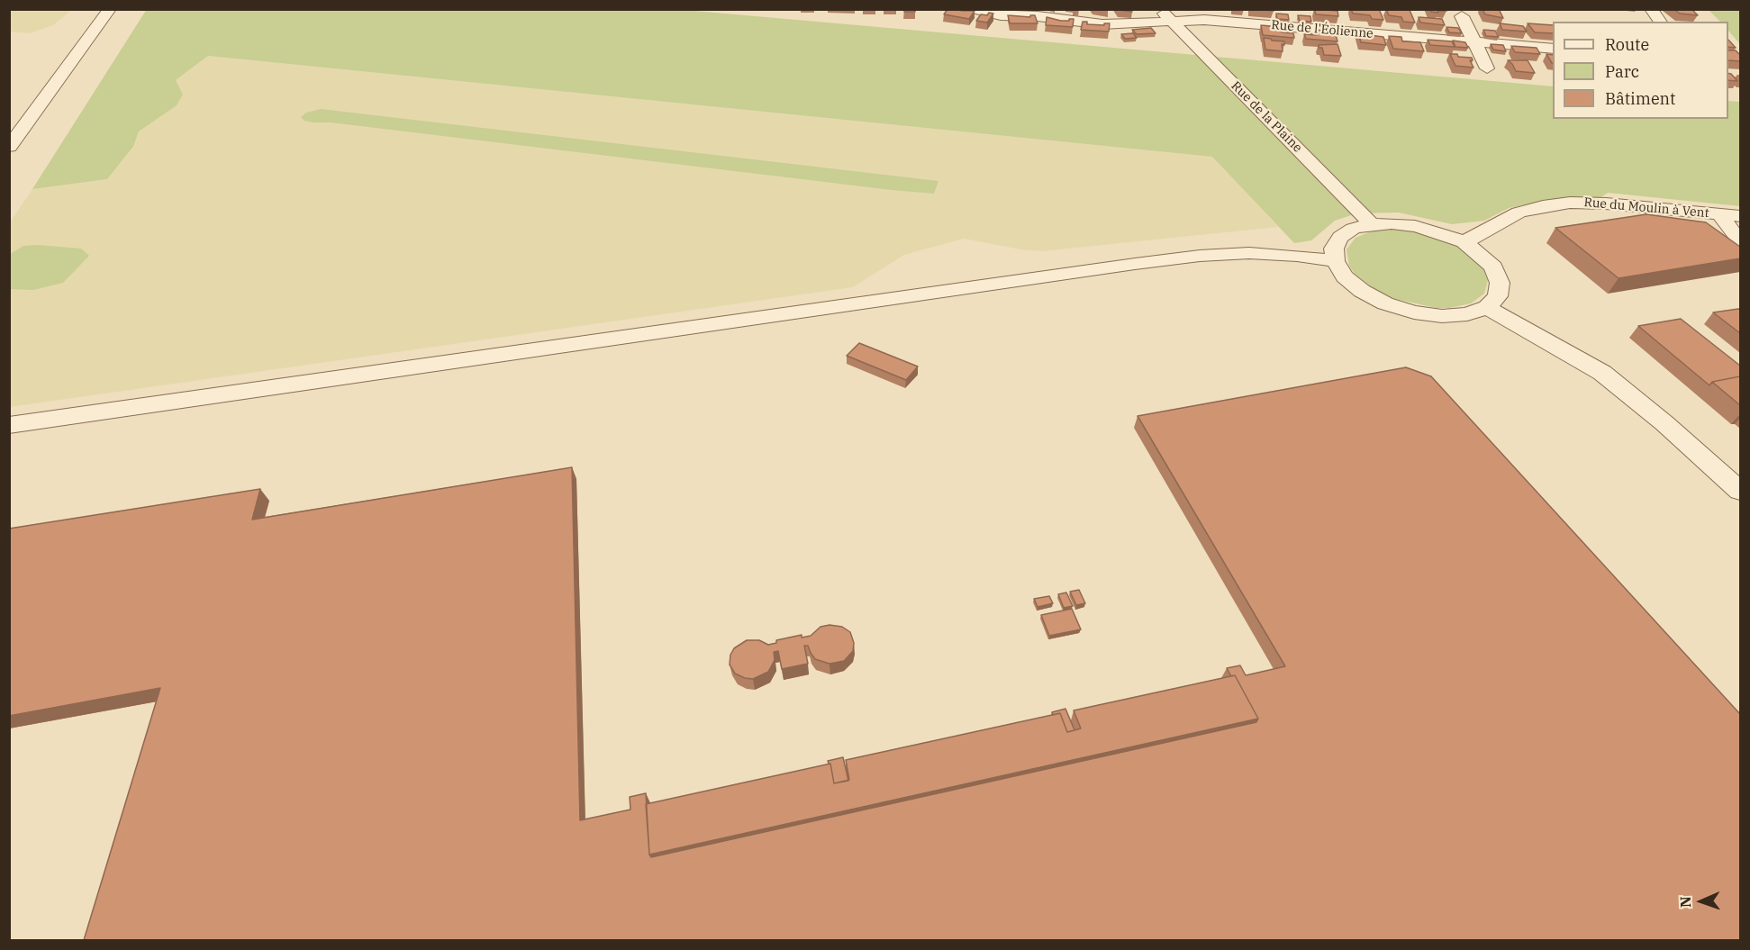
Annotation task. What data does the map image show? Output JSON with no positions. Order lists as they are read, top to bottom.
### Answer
{
  "streets": {
    "street": ["Rue de l'Éolienne", "Rue de la Plaine", "Rue du Moulin à Vent"]
  },
  "crossings": [
    ["Rue de l'Éolienne", "Rue de la Plaine"]
  ],
  "legend": ["Route", "Parc", "Bâtiment"],
  "north": "left"
}
